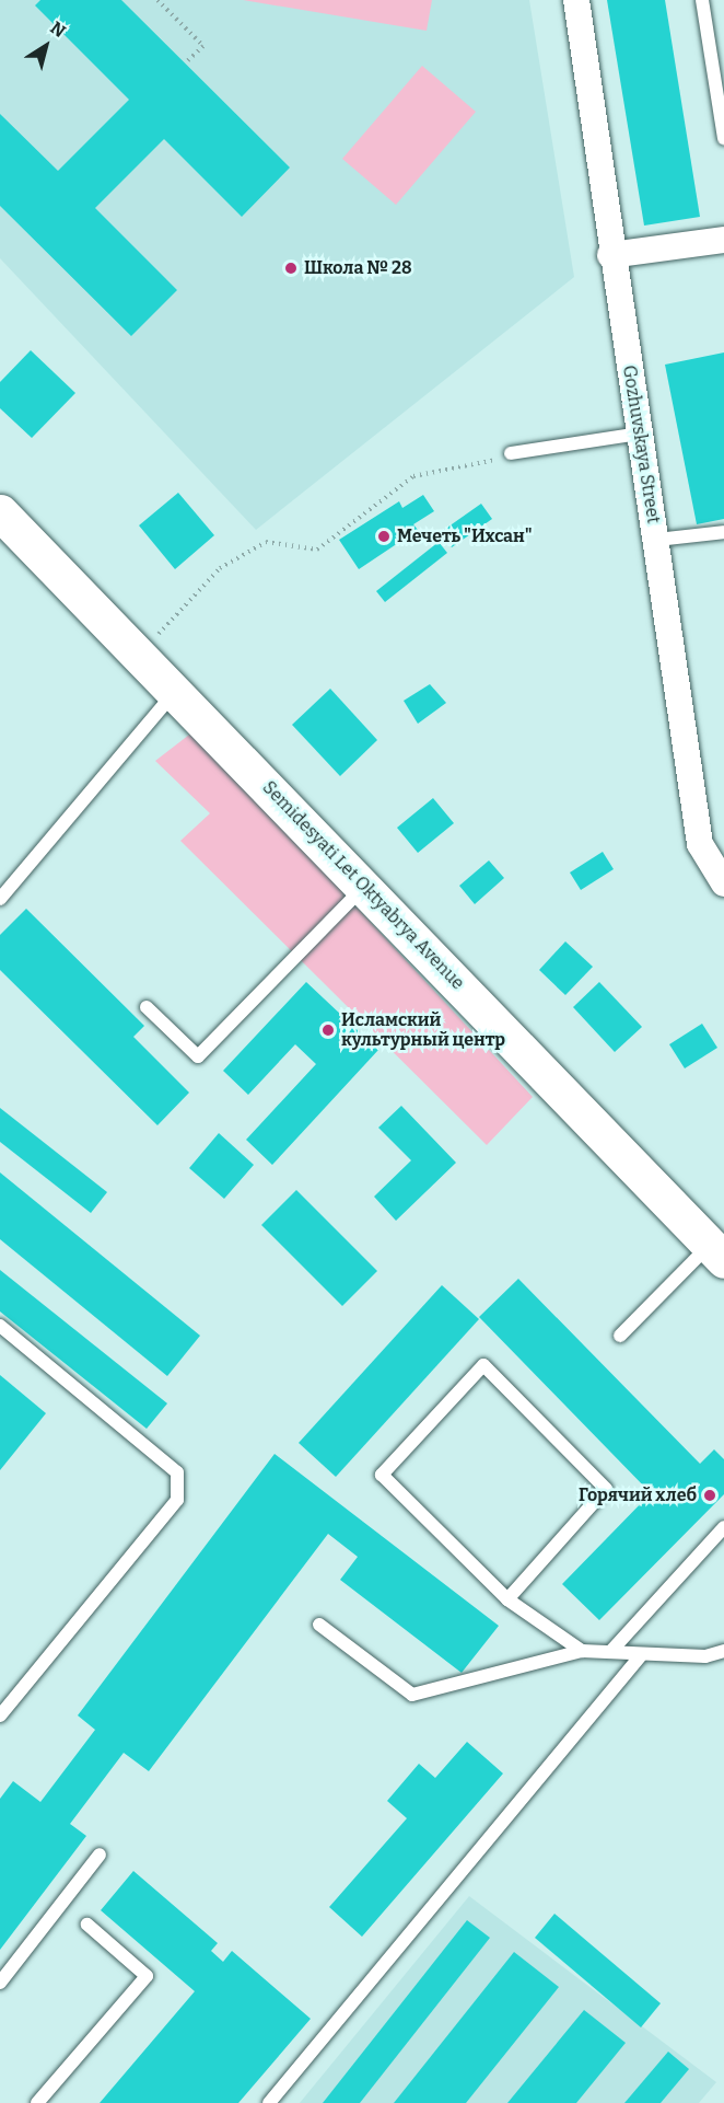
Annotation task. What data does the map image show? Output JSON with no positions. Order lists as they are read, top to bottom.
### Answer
{
  "streets": {
    "main road": ["Semidesyati Let Oktyabrya Avenue"],
    "street": ["Gozhuvskaya Street"]
  },
  "places": [
    "Школа № 28",
    "Мечеть \"Ихсан\"",
    "Исламский культурный центр",
    "Горячий хлеб"
  ],
  "north": "top right"
}
